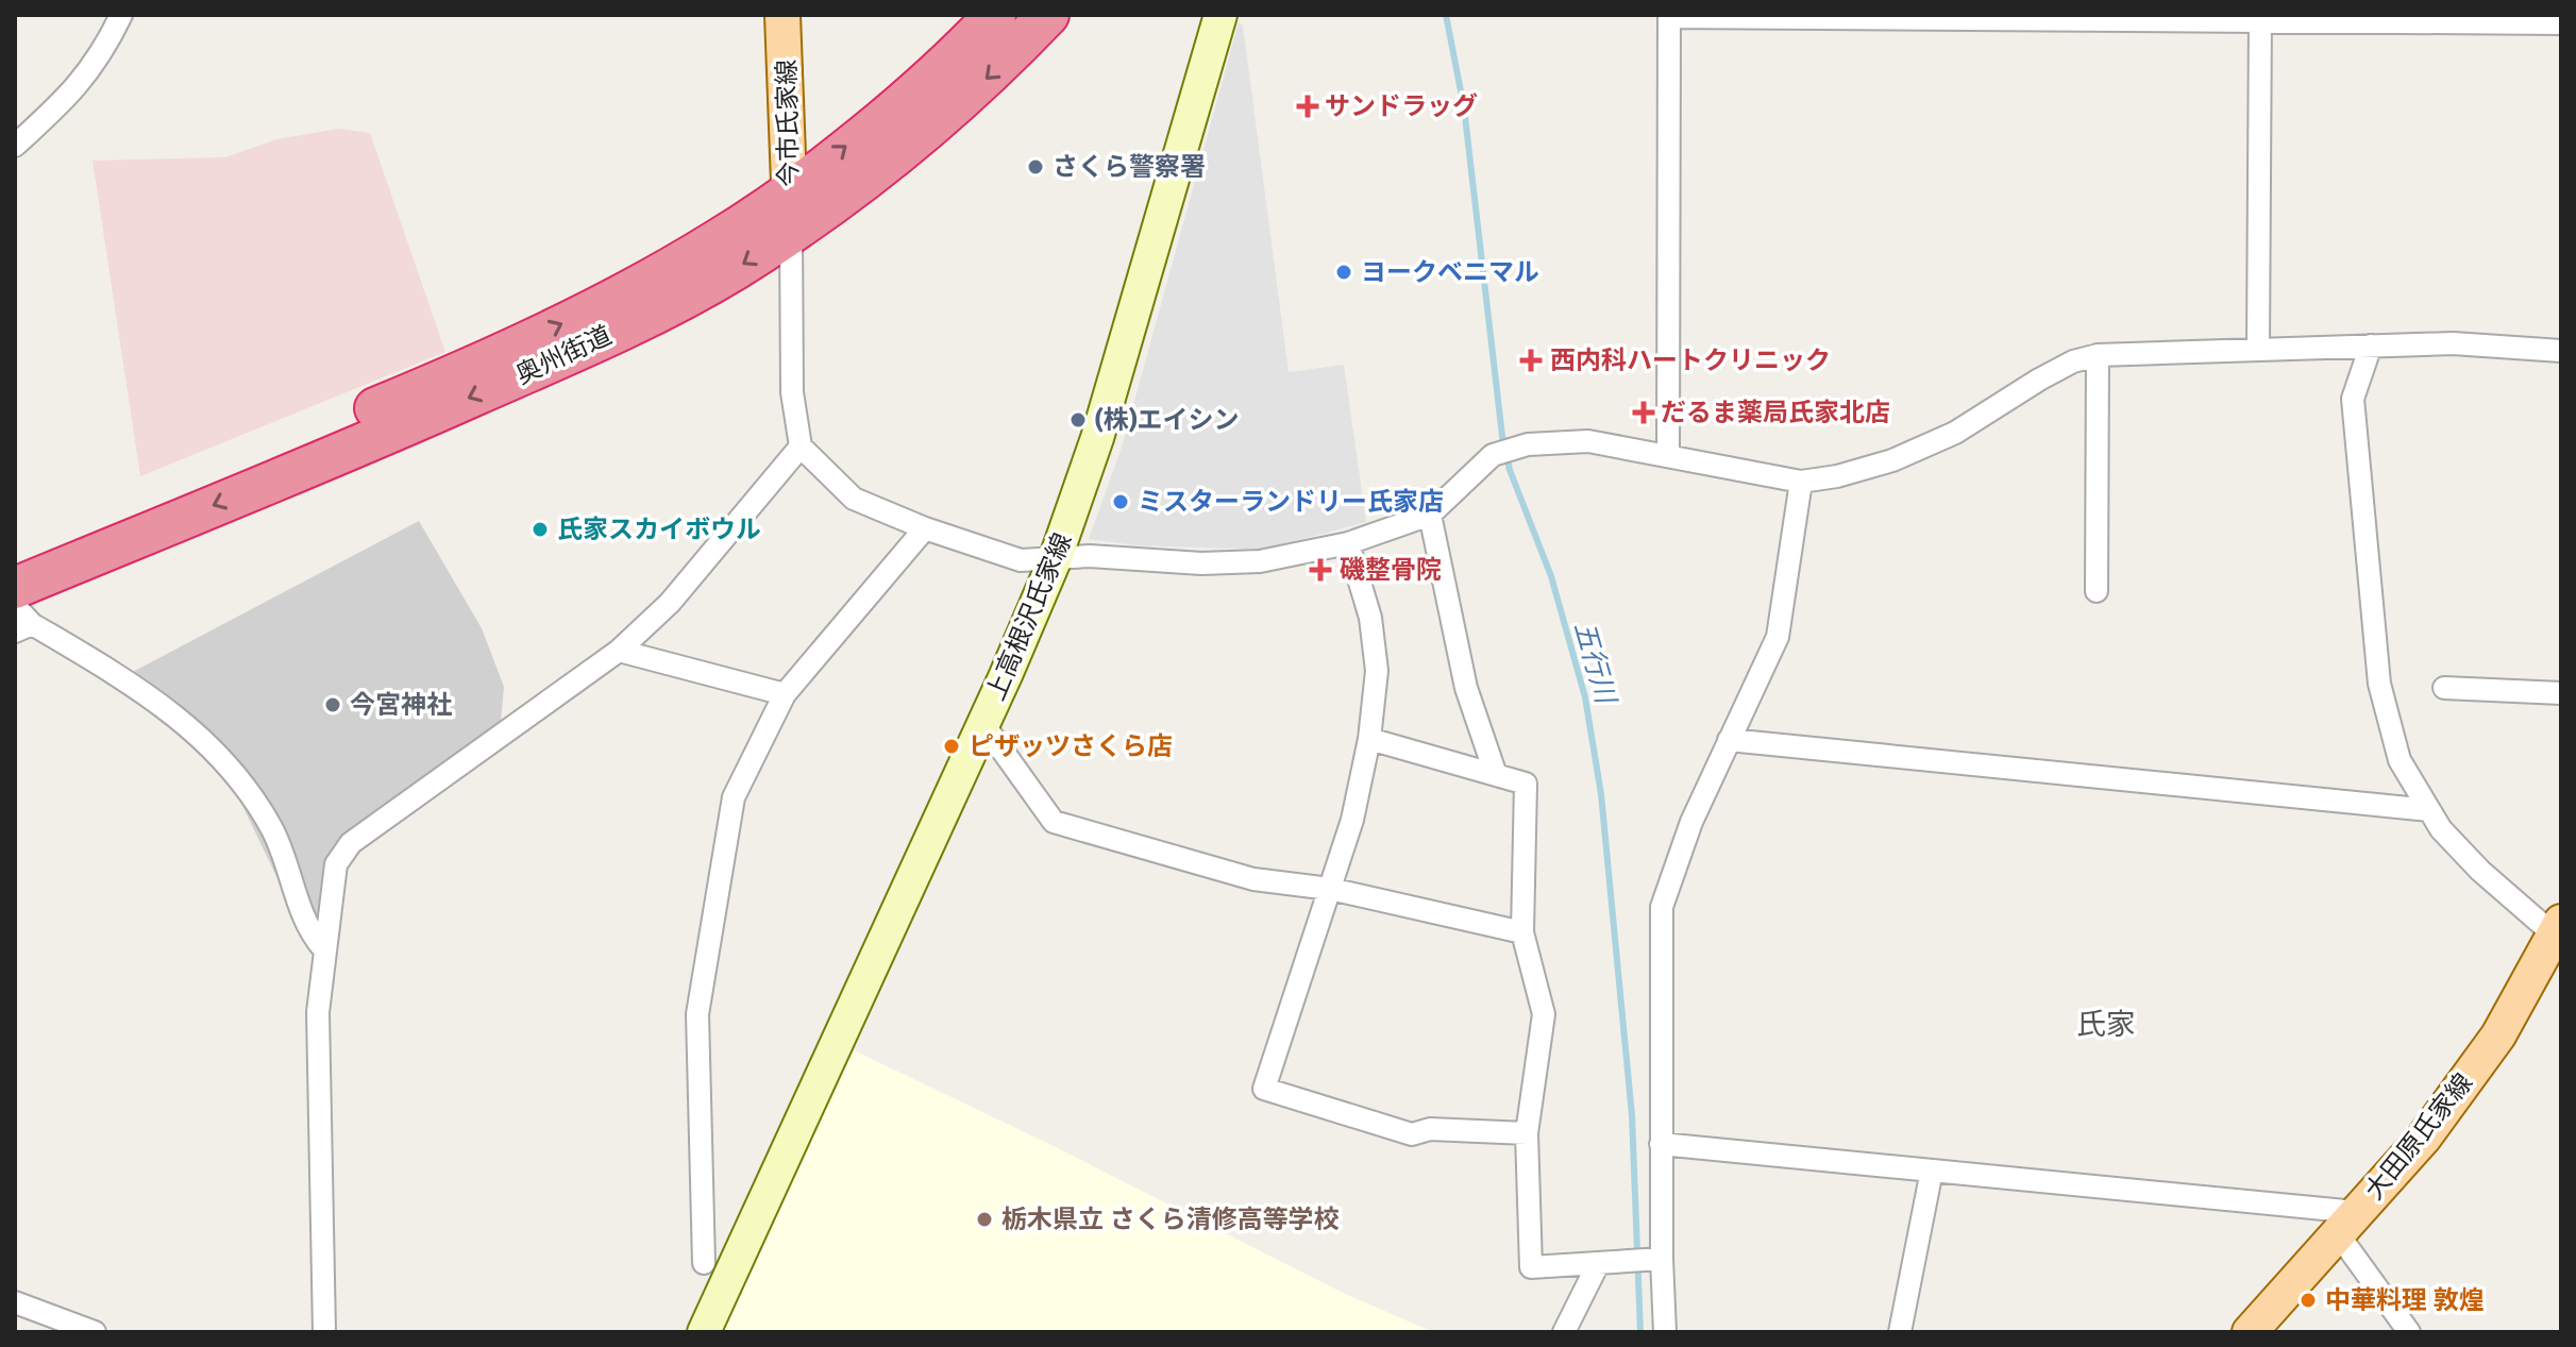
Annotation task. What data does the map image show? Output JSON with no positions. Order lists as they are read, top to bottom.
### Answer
{
  "streets": {
    "highway": ["奥州街道"],
    "main road": ["今市氏家線", "上高根沢氏家線", "大田原氏家線"]
  },
  "crossings": [
    ["今市氏家線", "奥州街道"]
  ],
  "districts": ["氏家"],
  "water": ["五行川"],
  "places": {
    "health": [
      "サンドラッグ",
      "西内科ハートクリニック",
      "だるま薬局氏家北店",
      "磯整骨院"
    ],
    "other": [
      "さくら警察署",
      "ヨークベニマル",
      "(株)エイシン",
      "ミスターランドリー氏家店",
      "氏家スカイボウル",
      "今宮神社",
      "ピザッツさくら店",
      "栃木県立 さくら清修高等学校",
      "中華料理 敦煌"
    ]
  }
}
